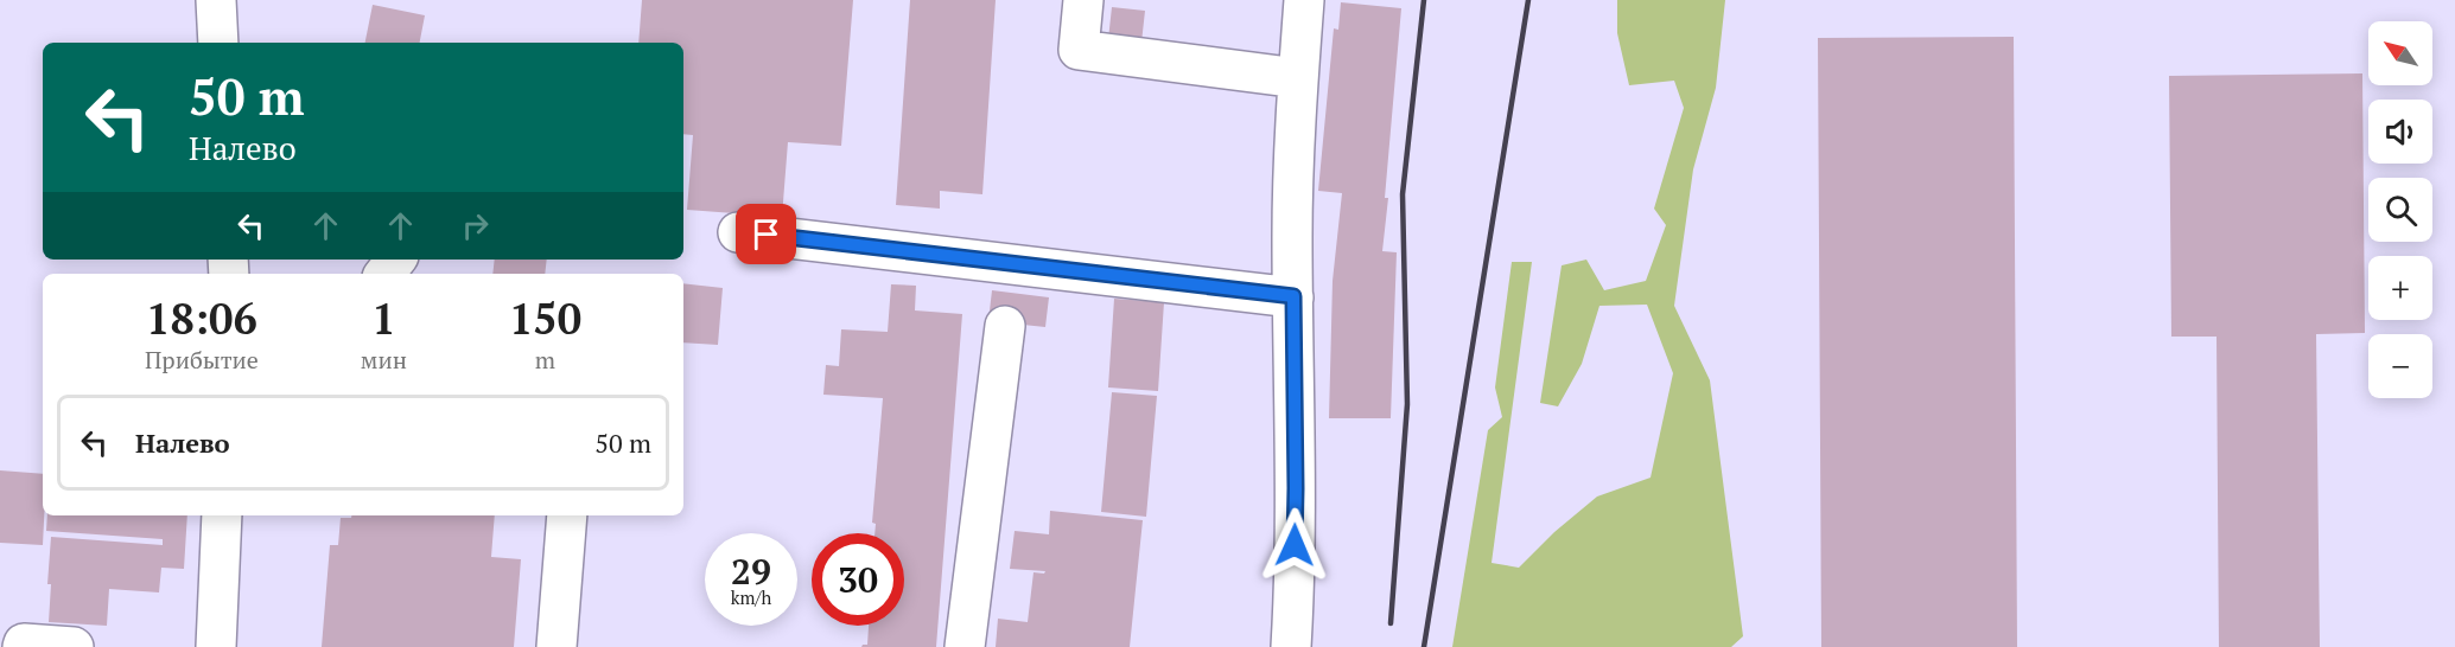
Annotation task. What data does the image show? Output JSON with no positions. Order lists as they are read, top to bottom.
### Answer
{
  "north": "top left",
  "page": {
    "map_buttons": ["+", "−"],
    "turn": ["50 m", "Налево"],
    "eta": [
      "18:06",
      "Прибытие",
      "1",
      "мин",
      "150",
      "m"
    ],
    "list": [
      {
        "name": "Налево",
        "value": "50 m"
      }
    ],
    "speed": "29 km/h",
    "limit": "30"
  }
}
